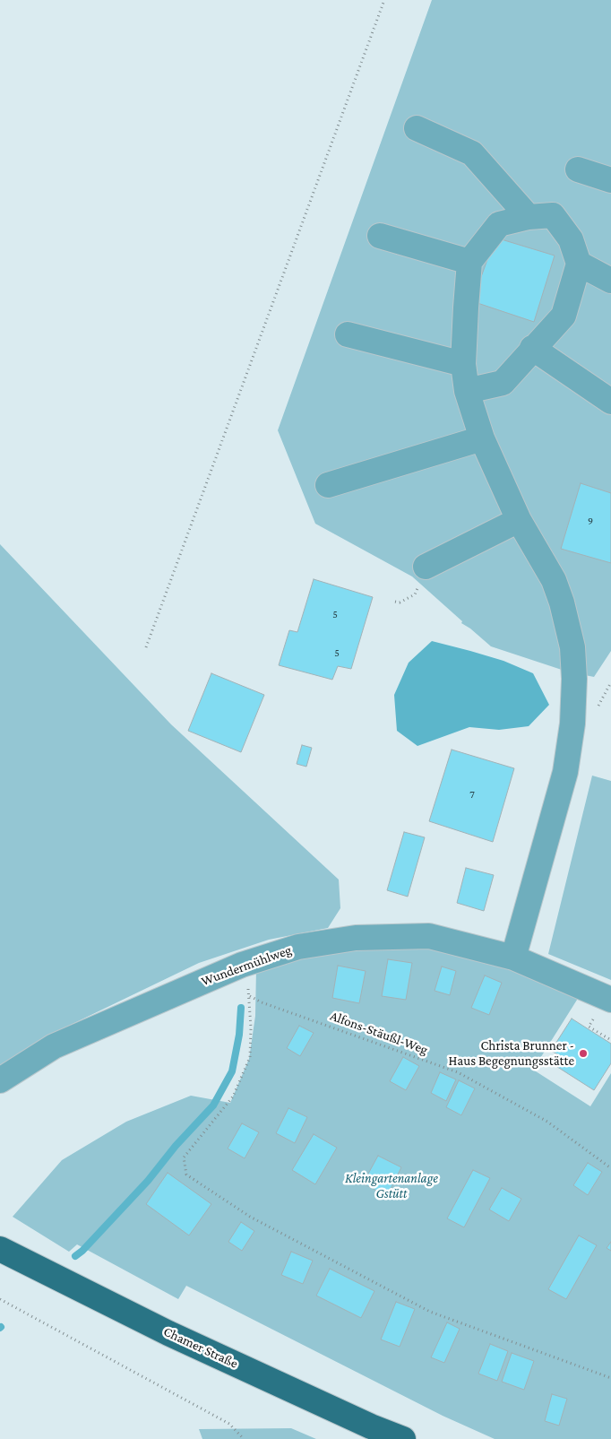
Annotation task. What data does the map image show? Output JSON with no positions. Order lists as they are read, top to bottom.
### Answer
{
  "streets": {
    "main road": ["Chamer Straße"],
    "street": ["Wundermühlweg"],
    "path": ["Alfons-Stäußl-Weg"]
  },
  "parks": ["Kleingartenanlage Gstütt"],
  "places": ["Christa Brunner - Haus Begegnungsstätte"],
  "house_numbers": [
    "9",
    "5",
    "5",
    "7"
  ]
}
